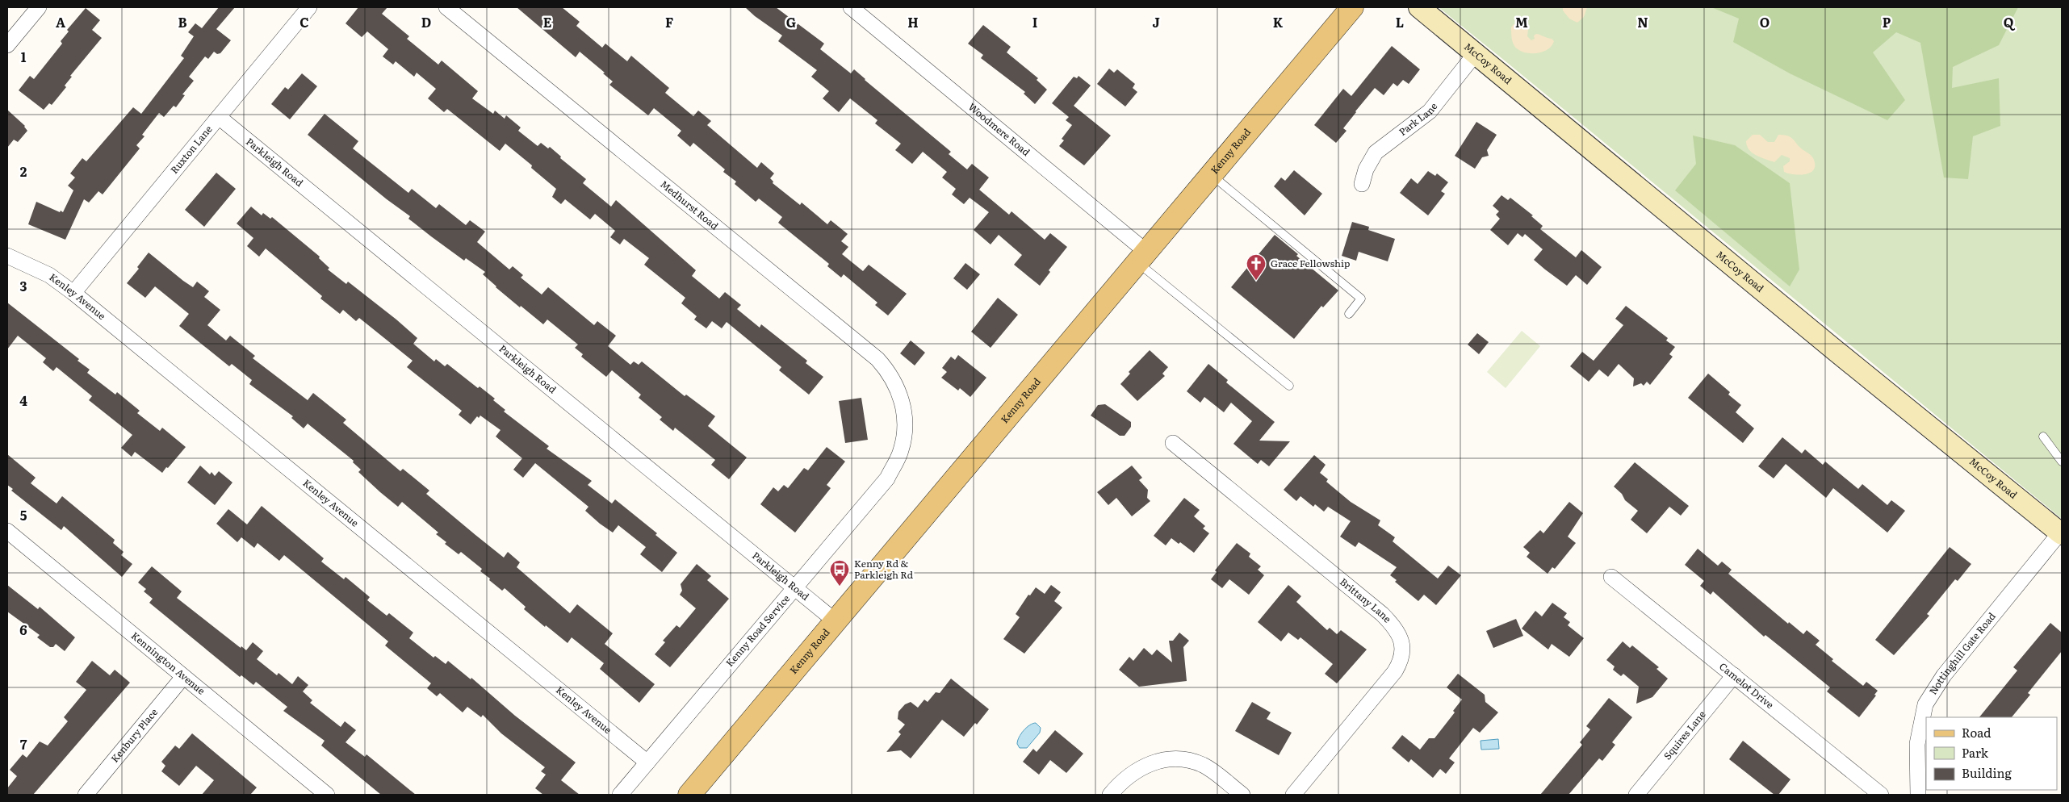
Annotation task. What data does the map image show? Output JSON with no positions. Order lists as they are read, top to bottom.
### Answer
{
  "streets": {
    "main road": ["McCoy Road", "Kenny Road"],
    "street": [
      "Park Lane",
      "Woodmere Road",
      "Ruxton Lane",
      "Parkleigh Road",
      "Medhurst Road",
      "Kenley Avenue",
      "Brittany Lane",
      "Kenny Road Service",
      "Nottinghill Gate Road",
      "Kennington Avenue",
      "Camelot Drive",
      "Squires Lane",
      "Kenbury Place"
    ]
  },
  "crossings": [
    ["McCoy Road", "Park Lane"],
    ["McCoy Road", "Nottinghill Gate Road"],
    ["Woodmere Road", "Kenny Road"],
    ["Ruxton Lane", "Parkleigh Road"],
    ["Ruxton Lane", "Kenley Avenue"],
    ["Kenny Road", "Parkleigh Road"],
    ["Parkleigh Road", "Kenny Road Service"],
    ["Medhurst Road", "Kenny Road Service"],
    ["Kenley Avenue", "Kenny Road Service"],
    ["Kennington Avenue", "Kenbury Place"],
    ["Camelot Drive", "Squires Lane"]
  ],
  "places": {
    "church": ["Grace Fellowship"],
    "bus stop": ["Kenny Rd & Parkleigh Rd"]
  },
  "legend": ["Road", "Park", "Building"],
  "grid": {
    "columns": [
      "A",
      "B",
      "C",
      "D",
      "E",
      "F",
      "G",
      "H",
      "I",
      "J",
      "K",
      "L",
      "M",
      "N",
      "O",
      "P",
      "Q"
    ],
    "rows": [
      "1",
      "2",
      "3",
      "4",
      "5",
      "6",
      "7"
    ]
  }
}
